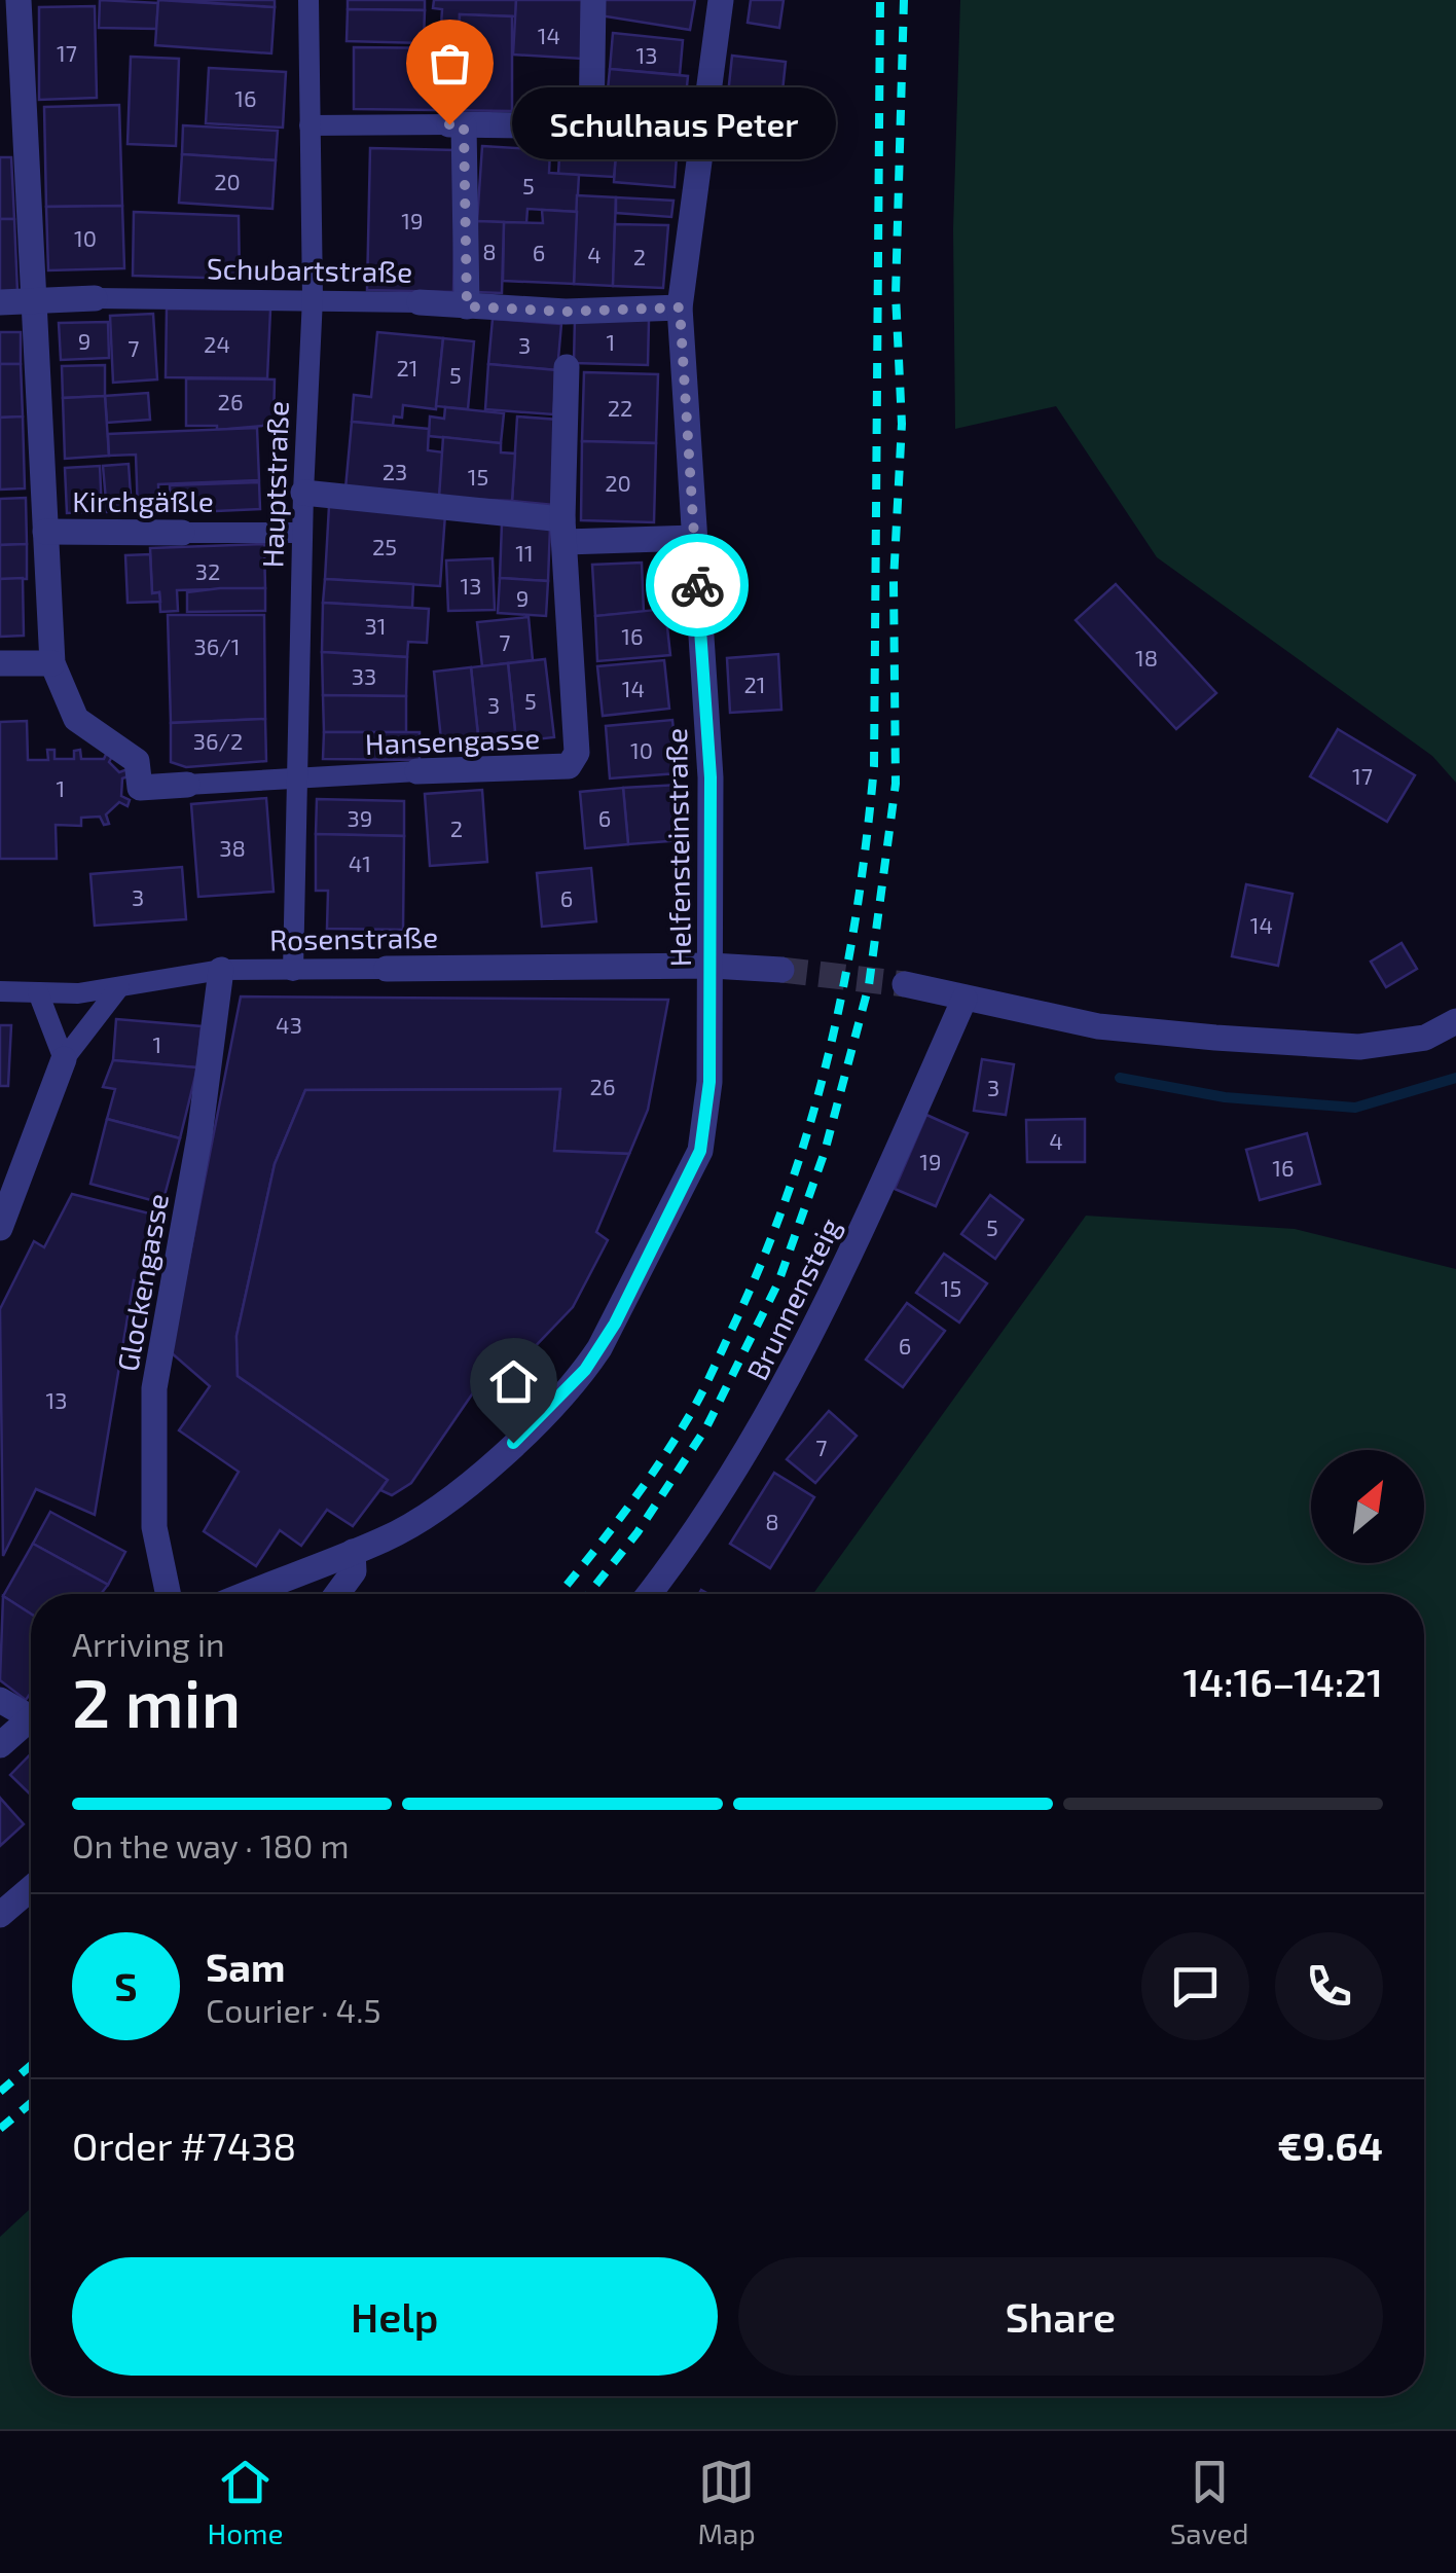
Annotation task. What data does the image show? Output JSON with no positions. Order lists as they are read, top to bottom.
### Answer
{
  "streets": {
    "street": [
      "Schubartstraße",
      "Hauptstraße",
      "Kirchgäßle",
      "Hansengasse",
      "Helfensteinstraße",
      "Rosenstraße",
      "Glockengasse",
      "Brunnensteig"
    ]
  },
  "crossings": [
    ["Schubartstraße", "Hauptstraße"],
    ["Schubartstraße", "Helfensteinstraße"],
    ["Hauptstraße", "Kirchgäßle"],
    ["Hauptstraße", "Hansengasse"],
    ["Hauptstraße", "Rosenstraße"],
    ["Helfensteinstraße", "Rosenstraße"],
    ["Rosenstraße", "Glockengasse"]
  ],
  "places": ["Schulhaus Peter"],
  "house_numbers": [
    "14",
    "17",
    "13",
    "16",
    "20",
    "5",
    "19",
    "10",
    "8",
    "6",
    "4",
    "2",
    "9",
    "1",
    "24",
    "3",
    "7",
    "21",
    "5",
    "26",
    "22",
    "23",
    "15",
    "20",
    "25",
    "11",
    "32",
    "13",
    "9",
    "31",
    "16",
    "7",
    "36/1",
    "18",
    "33",
    "21",
    "14",
    "5",
    "3",
    "36/2",
    "10",
    "17",
    "1",
    "39",
    "6",
    "2",
    "38",
    "41",
    "3",
    "6",
    "14",
    "43",
    "1",
    "26",
    "3",
    "4",
    "19",
    "16",
    "5",
    "15",
    "6",
    "13",
    "7",
    "8"
  ],
  "north": "top right",
  "page": {
    "bubble": "Schulhaus Peter",
    "heading": ["2 min", "Arriving in", "14:16–14:21"],
    "panel": [
      "Sam",
      "Courier · 4.5",
      "Order #7438",
      "€9.64"
    ],
    "bar": "On the way · 180 m",
    "round": "S",
    "buttons": ["Help", "Share"],
    "tabs": ["Home", "Map", "Saved"]
  }
}
